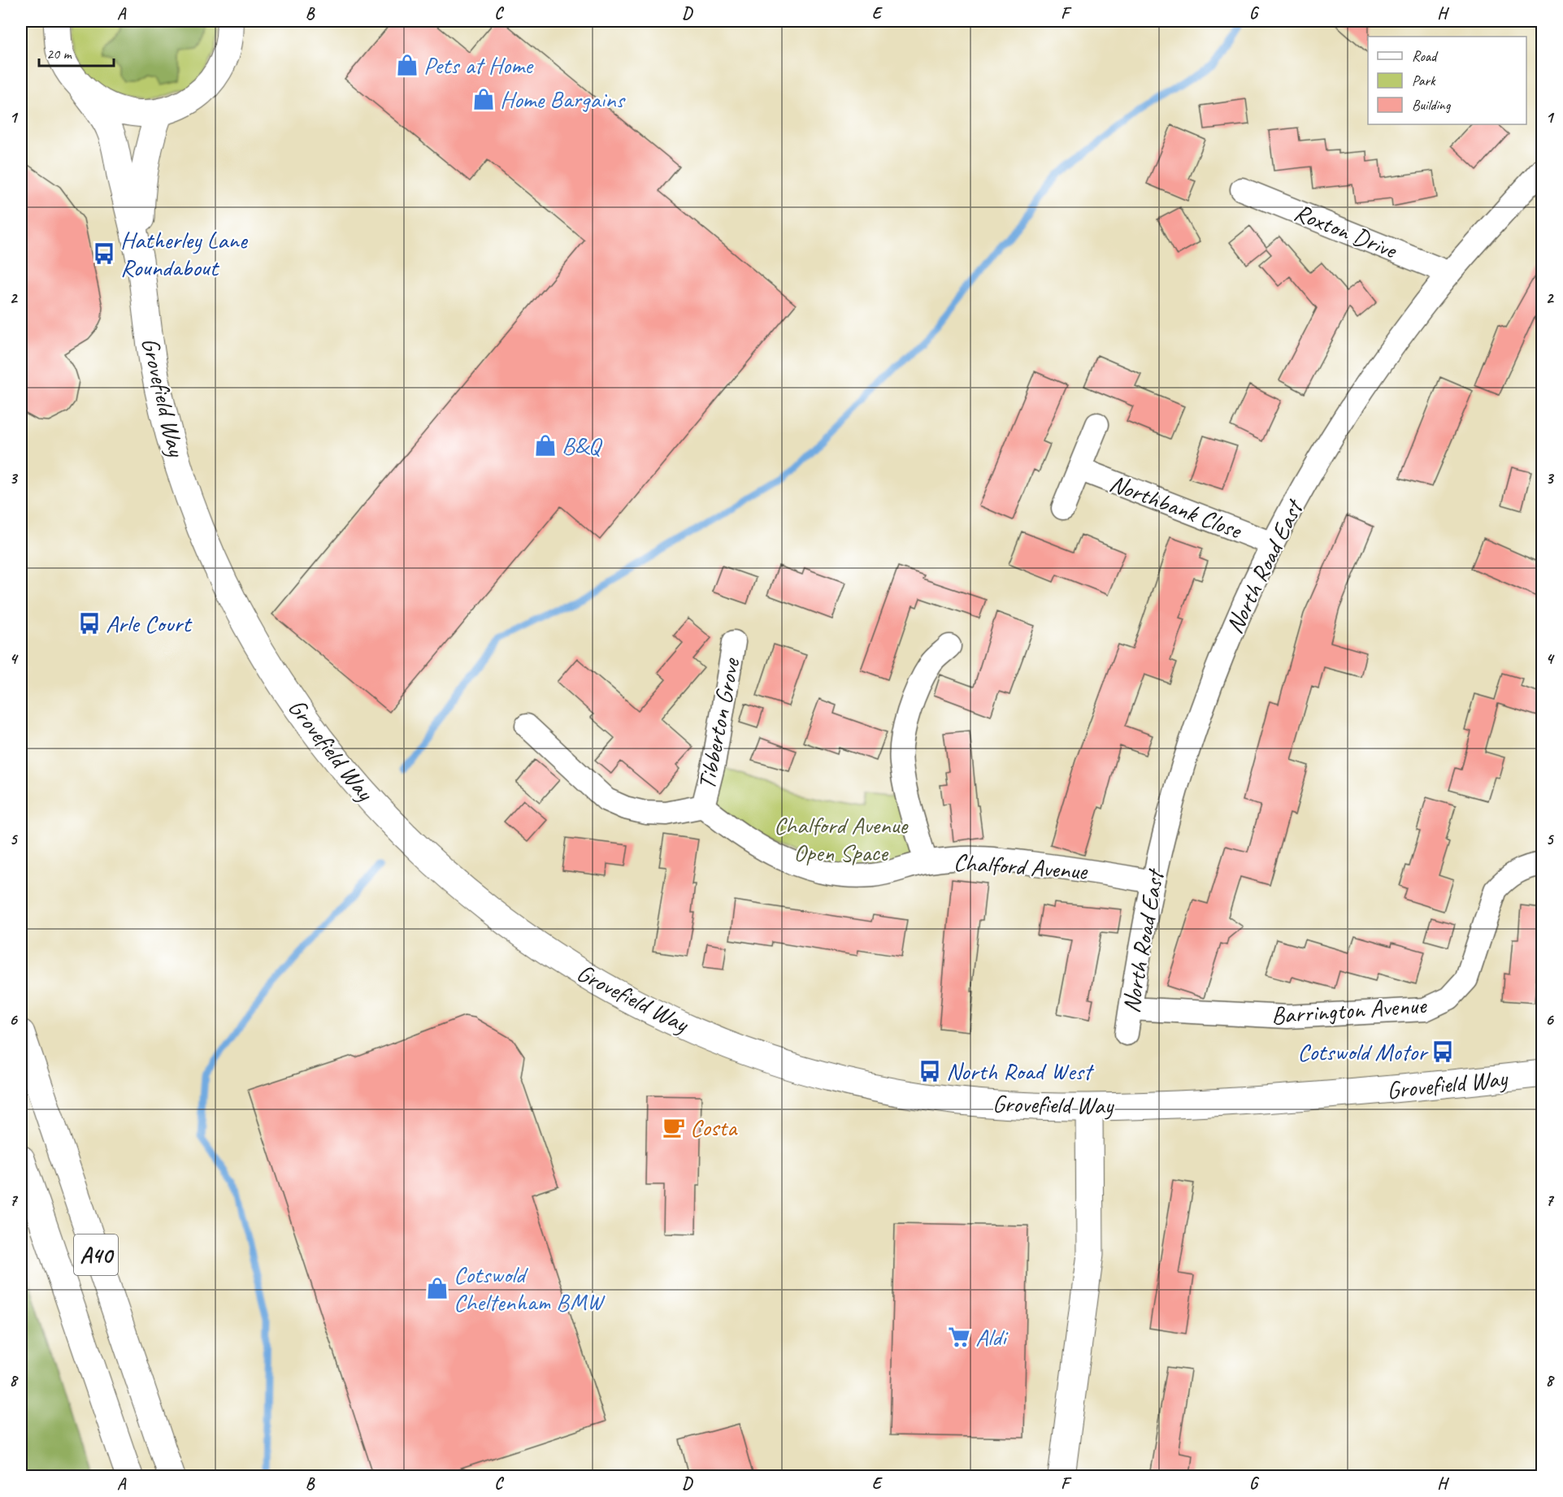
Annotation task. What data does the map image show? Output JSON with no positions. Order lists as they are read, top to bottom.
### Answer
{
  "streets": {
    "main road": ["Grovefield Way", "A40"],
    "street": [
      "Roxton Drive",
      "Northbank Close",
      "North Road East",
      "Tibberton Grove",
      "Chalford Avenue",
      "Barrington Avenue"
    ]
  },
  "crossings": [
    ["Roxton Drive", "North Road East"],
    ["Northbank Close", "North Road East"],
    ["North Road East", "Chalford Avenue"],
    ["North Road East", "Barrington Avenue"],
    ["Tibberton Grove", "Chalford Avenue"]
  ],
  "parks": ["Chalford Avenue Open Space"],
  "places": {
    "shop": [
      "Pets at Home",
      "Home Bargains",
      "B&Q",
      "Cotswold Cheltenham BMW"
    ],
    "bus stop": [
      "Hatherley Lane Roundabout",
      "Arle Court",
      "Cotswold Motor",
      "North Road West"
    ],
    "cafe": ["Costa"],
    "supermarket": ["Aldi"]
  },
  "legend": ["Road", "Park", "Building"],
  "scale_bar": "20 m",
  "grid": {
    "columns": [
      "A",
      "B",
      "C",
      "D",
      "E",
      "F",
      "G",
      "H"
    ],
    "rows": [
      "1",
      "2",
      "3",
      "4",
      "5",
      "6",
      "7",
      "8"
    ]
  }
}
